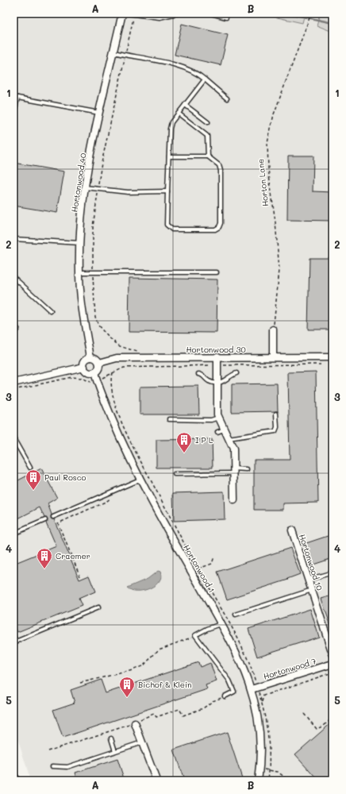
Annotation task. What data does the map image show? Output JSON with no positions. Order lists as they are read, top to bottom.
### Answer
{
  "streets": {
    "street": [
      "Hortonwood 40",
      "Hortonwood 30",
      "Hortonwood 10",
      "Hortonwood 1",
      "Hortonwood 7"
    ],
    "path": ["Horton Lane"]
  },
  "crossings": [
    ["Hortonwood 40", "Hortonwood 30"],
    ["Hortonwood 40", "Hortonwood 1"],
    ["Hortonwood 30", "Hortonwood 1"],
    ["Hortonwood 1", "Hortonwood 7"]
  ],
  "places": {
    "building": [
      "I P L",
      "Paul Rosco",
      "Craemer",
      "Bichof & Klein"
    ]
  },
  "grid": {
    "columns": ["A", "B"],
    "rows": [
      "1",
      "2",
      "3",
      "4",
      "5"
    ]
  }
}
